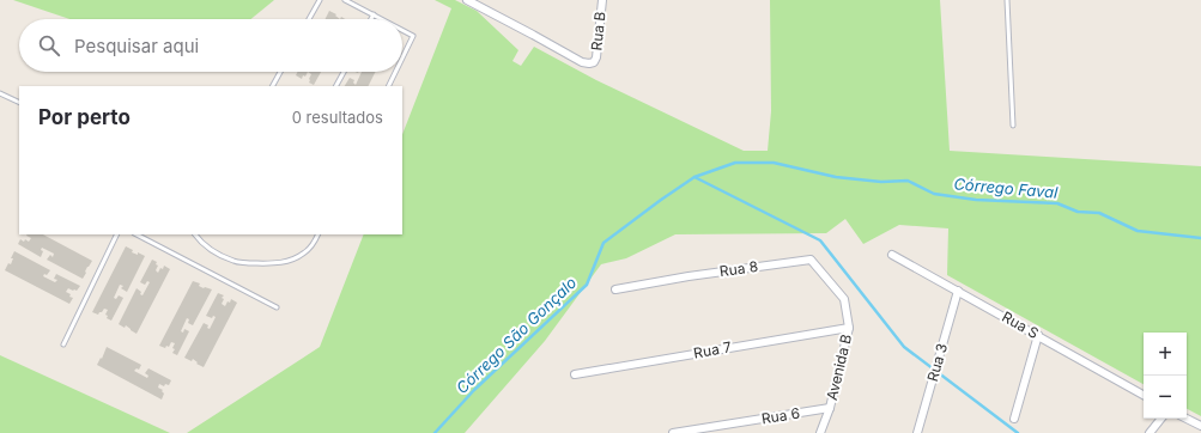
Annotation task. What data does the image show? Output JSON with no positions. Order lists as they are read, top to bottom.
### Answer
{
  "streets": {
    "street": [
      "Rua B",
      "Rua 8",
      "Rua S",
      "Rua 7",
      "Rua 3",
      "Avenida B",
      "Rua 6"
    ]
  },
  "crossings": [
    ["Rua 8", "Avenida B"],
    ["Rua S", "Rua 3"],
    ["Rua 7", "Avenida B"],
    ["Avenida B", "Rua 6"]
  ],
  "water": ["Córrego Faval", "Córrego São Gonçalo"],
  "page": {
    "search": "Pesquisar aqui",
    "heading": ["Por perto", "0 resultados"],
    "map_buttons": ["+", "−"]
  }
}
